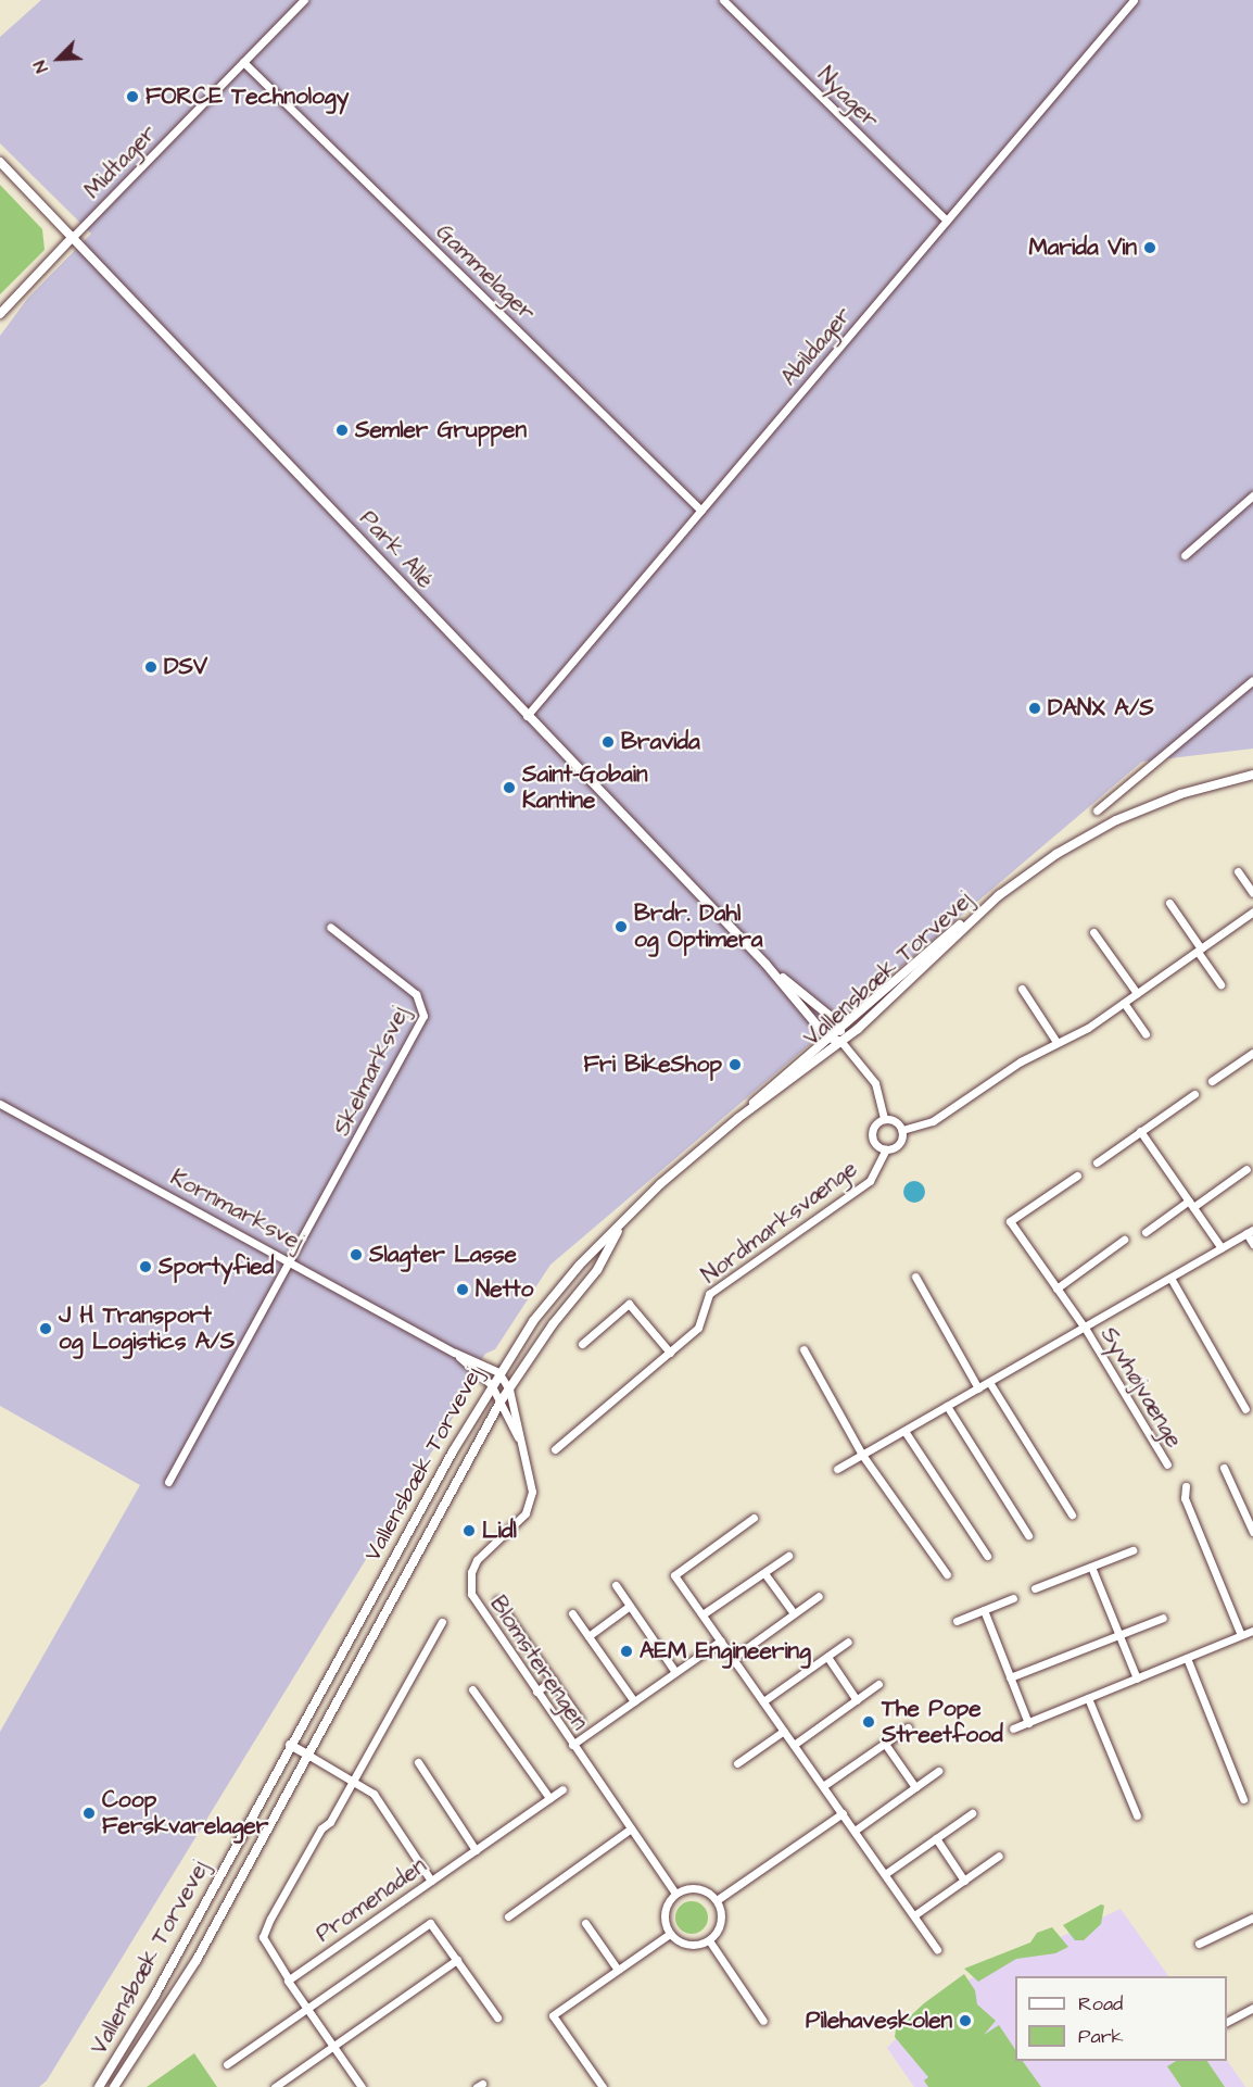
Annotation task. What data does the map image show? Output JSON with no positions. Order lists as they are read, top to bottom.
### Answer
{
  "streets": {
    "street": [
      "Nyager",
      "Midtager",
      "Gammelager",
      "Abildager",
      "Park Allé",
      "Vallensbæk Torvevej",
      "Skelmarksvej",
      "Kornmarksvej",
      "Nordmarksvænge",
      "Syvhøjvænge",
      "Blomsterengen",
      "Promenaden"
    ]
  },
  "crossings": [
    ["Nyager", "Abildager"],
    ["Midtager", "Gammelager"],
    ["Midtager", "Park Allé"],
    ["Gammelager", "Abildager"],
    ["Abildager", "Park Allé"],
    ["Park Allé", "Vallensbæk Torvevej"],
    ["Vallensbæk Torvevej", "Kornmarksvej"],
    ["Vallensbæk Torvevej", "Blomsterengen"],
    ["Skelmarksvej", "Kornmarksvej"],
    ["Kornmarksvej", "Blomsterengen"]
  ],
  "places": [
    "FORCE Technology",
    "Marida Vin",
    "Semler Gruppen",
    "DSV",
    "DANX A/S",
    "Bravida",
    "Saint-Gobain Kantine",
    "Brdr. Dahl og Optimera",
    "Fri BikeShop",
    "Slagter Lasse",
    "Sportyfied",
    "Netto",
    "J H Transport og Logistics A/S",
    "Lidl",
    "AEM Engineering",
    "The Pope Streetfood",
    "Coop Ferskvarelager",
    "Pilehaveskolen"
  ],
  "legend": ["Road", "Park"],
  "north": "bottom left"
}
